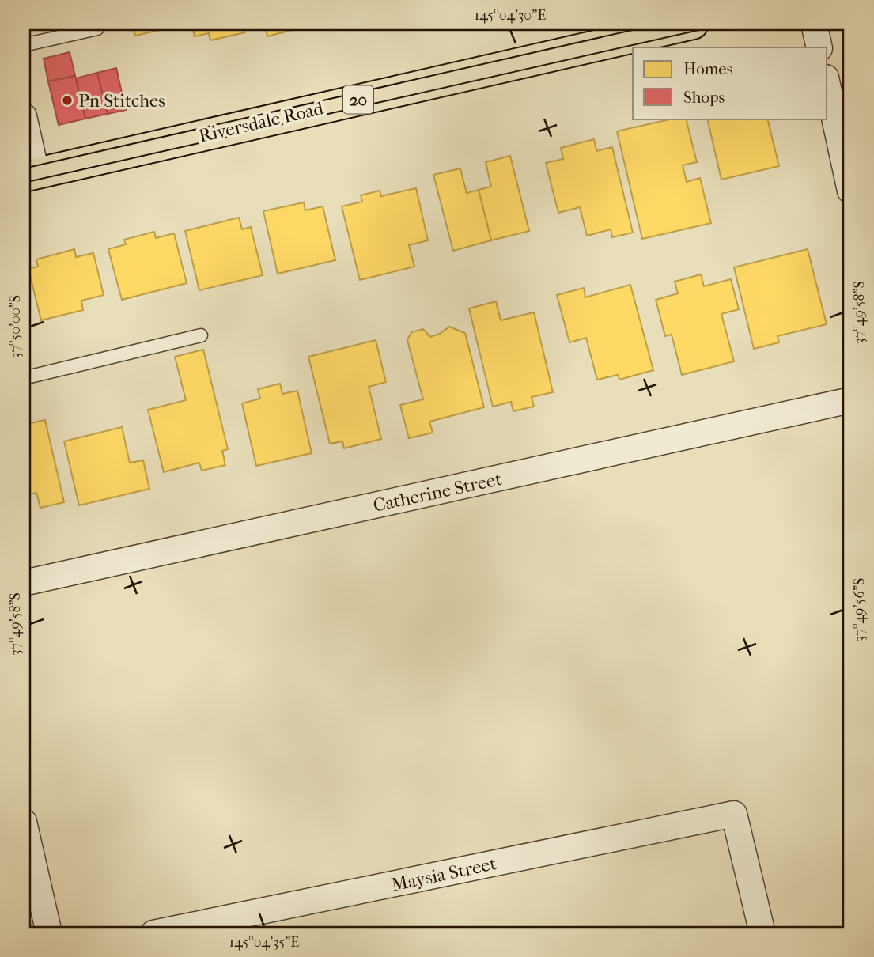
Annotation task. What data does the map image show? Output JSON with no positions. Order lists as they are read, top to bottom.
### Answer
{
  "streets": {
    "main road": ["20", "Riversdale Road"],
    "street": ["Catherine Street", "Maysia Street"]
  },
  "places": ["Pn Stitches"],
  "legend": ["Homes", "Shops"],
  "coordinates": [
    "145°04'30\"E",
    "37°49'58\"S",
    "37°50'00\"S",
    "37°49'56\"S",
    "145°04'35\"E"
  ]
}
